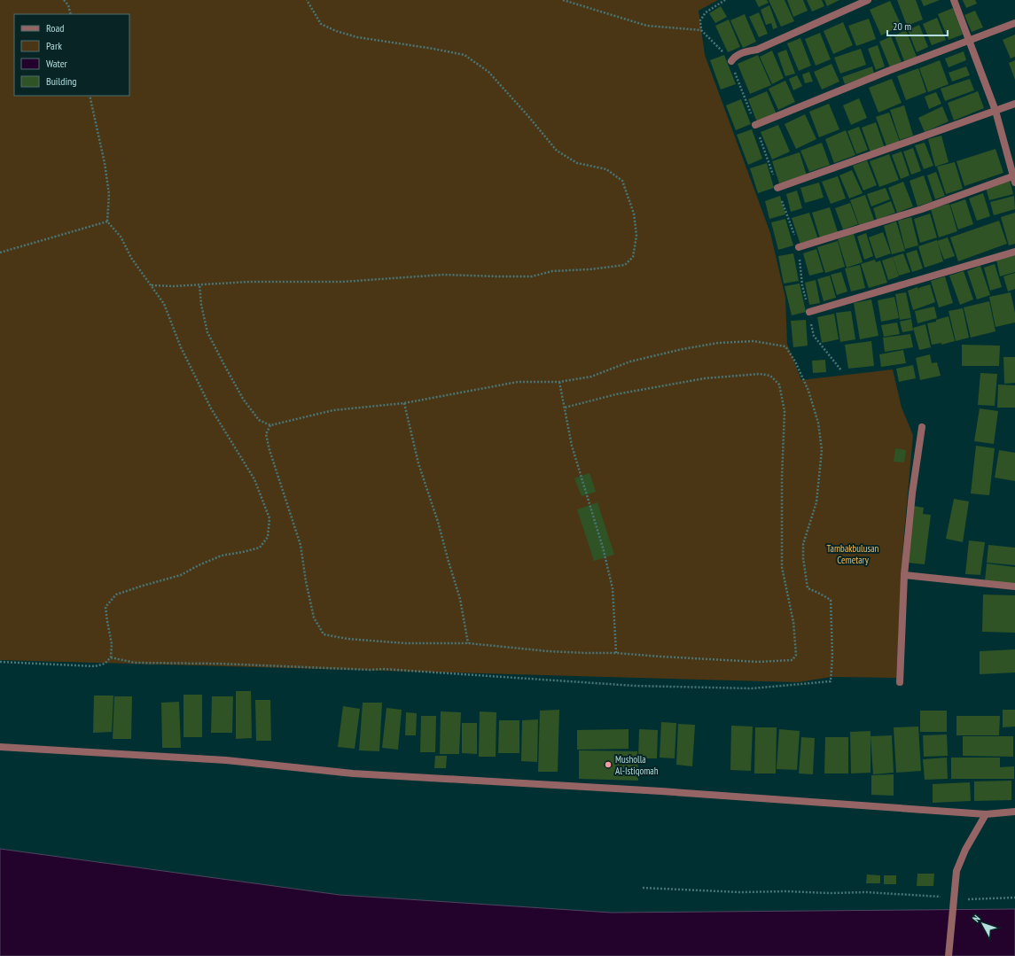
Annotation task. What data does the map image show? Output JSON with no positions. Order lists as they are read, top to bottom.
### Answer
{
  "parks": ["Tambakbulusan Cemetary"],
  "places": ["Musholla Al-Istiqomah"],
  "legend": [
    "Road",
    "Park",
    "Water",
    "Building"
  ],
  "scale_bar": "20 m",
  "north": "top left"
}
